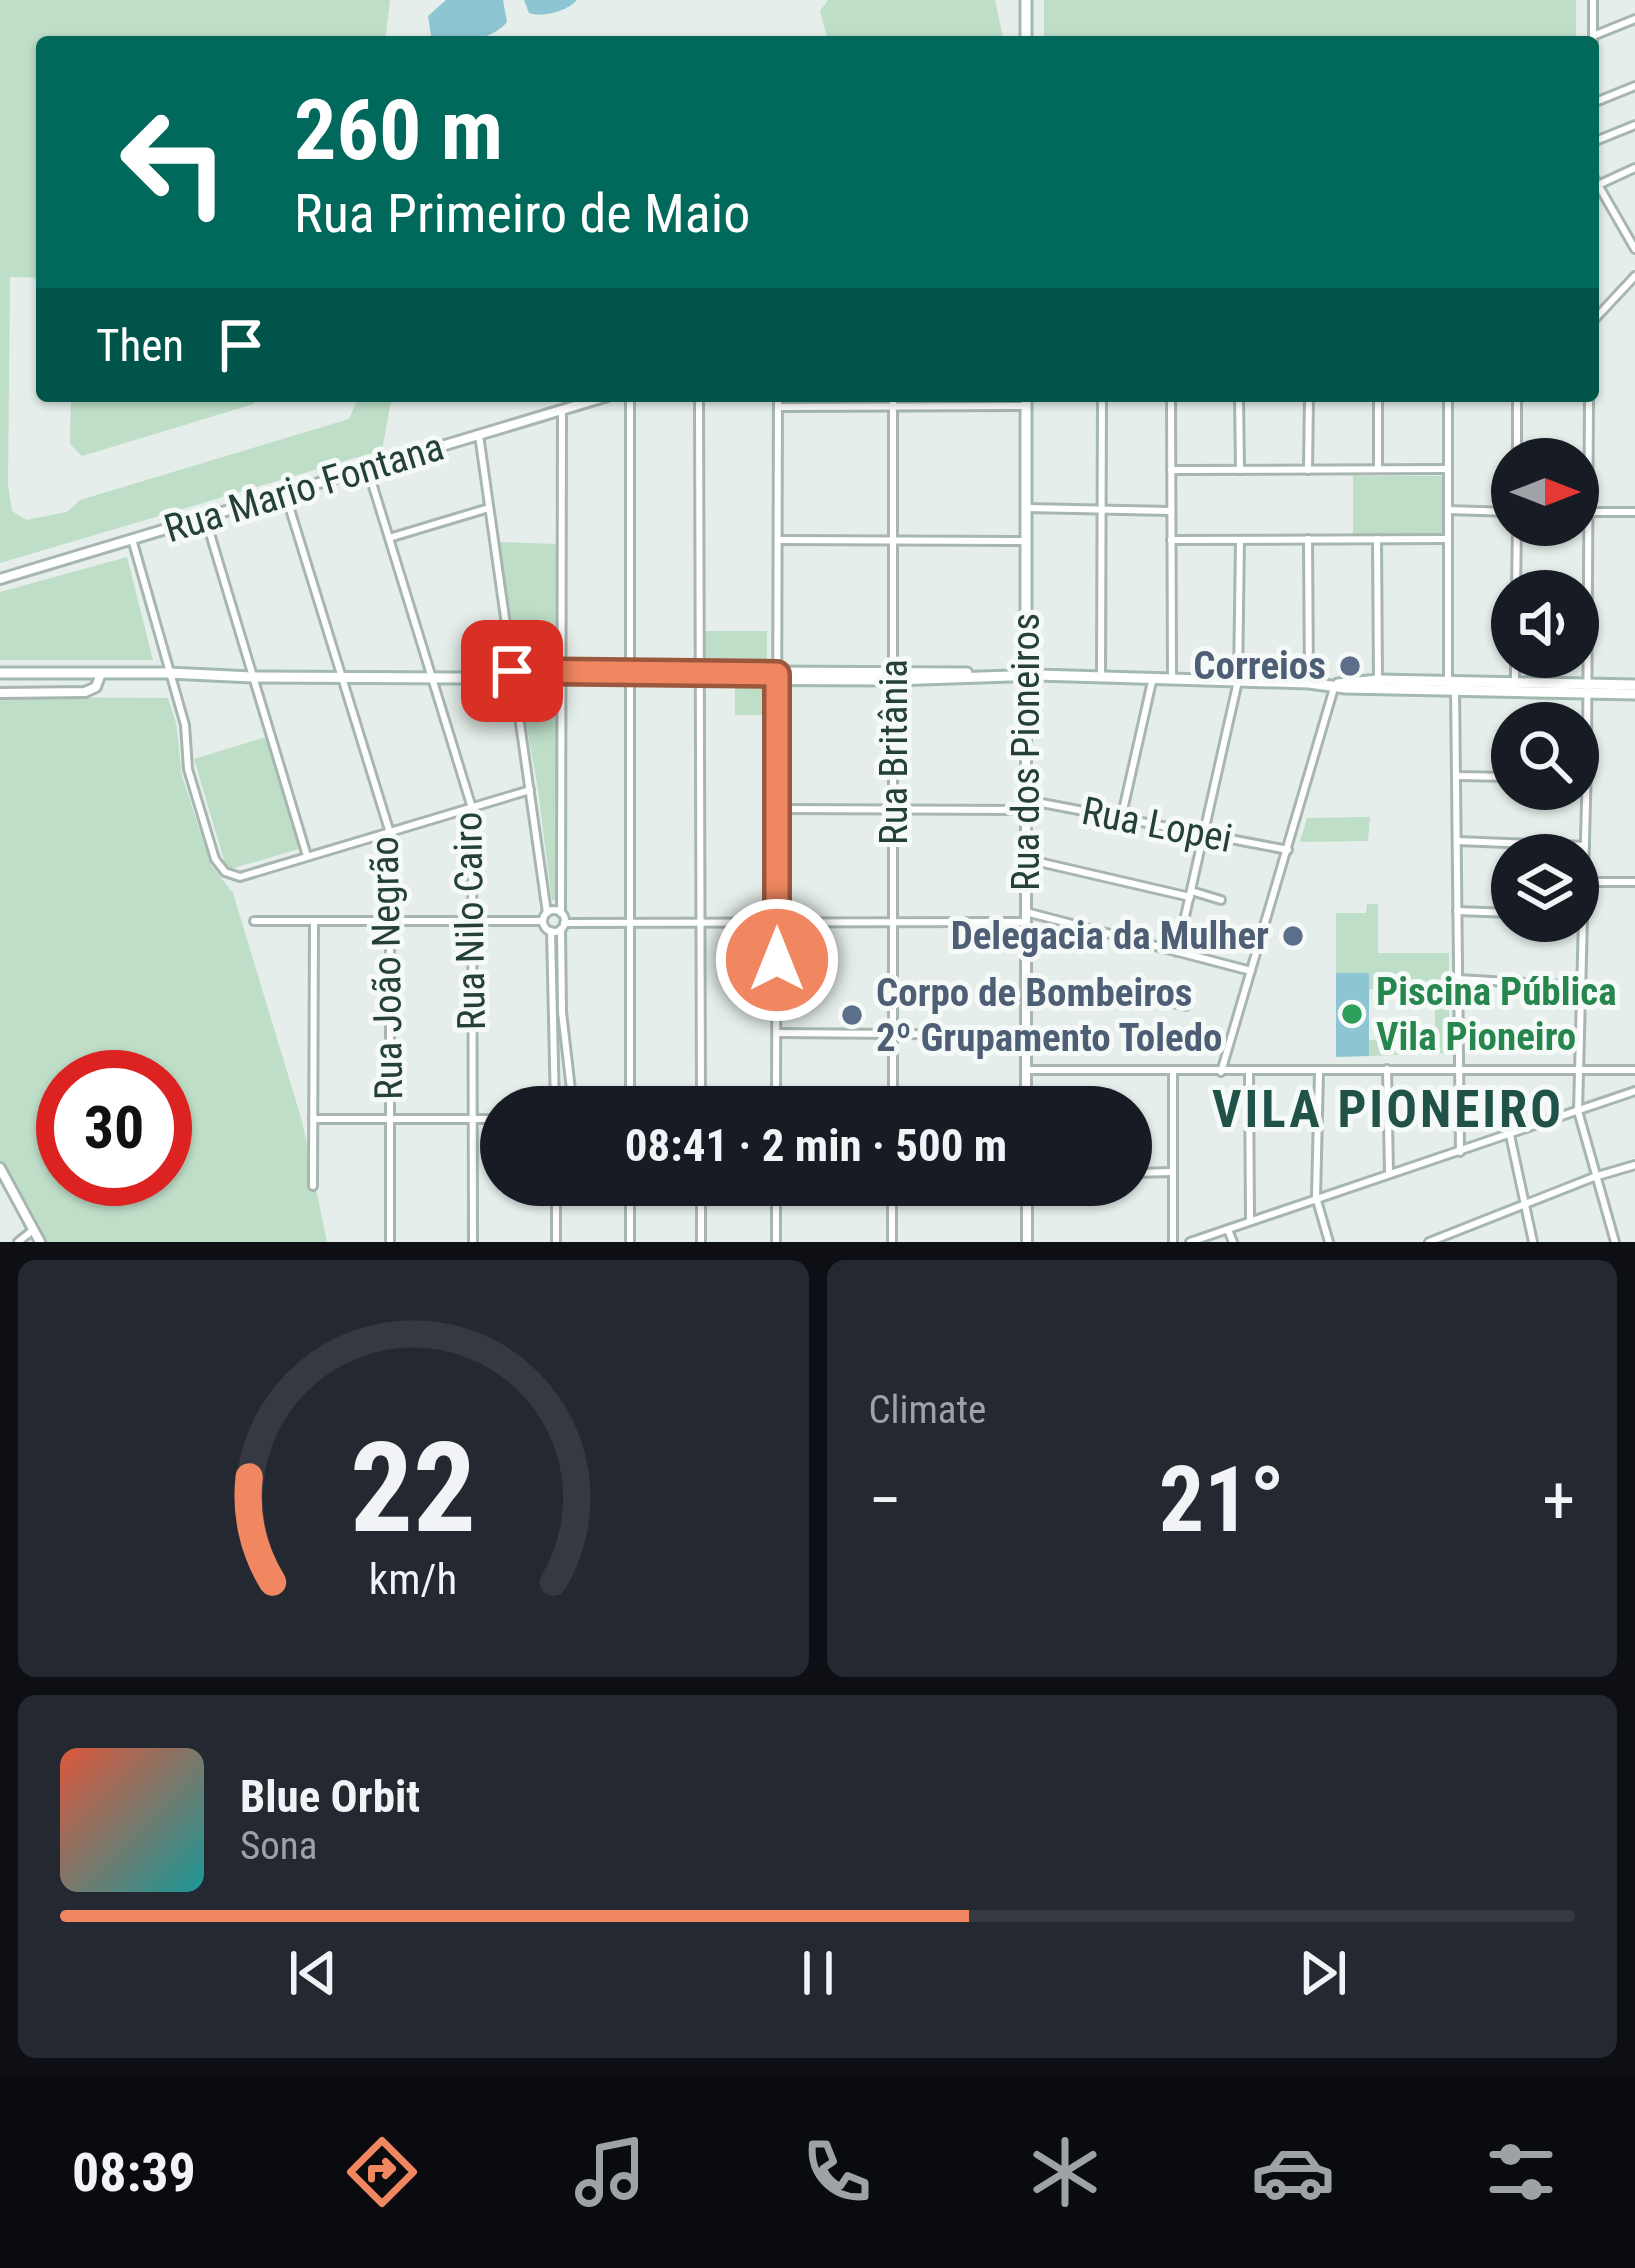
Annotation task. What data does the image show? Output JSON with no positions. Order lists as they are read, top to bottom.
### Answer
{
  "streets": {
    "main road": ["Rua dos Pioneiros"],
    "street": [
      "Rua Mario Fontana",
      "Rua Britânia",
      "Rua Lopei",
      "Rua Nilo Cairo",
      "Rua João Negrão"
    ]
  },
  "crossings": [
    ["Rua Mario Fontana", "Rua Nilo Cairo"],
    ["Rua Mario Fontana", "Rua João Negrão"],
    ["Rua Britânia", "Rua Lopei"],
    ["Rua dos Pioneiros", "Rua Lopei"]
  ],
  "districts": ["VILA PIONEIRO"],
  "places": [
    "Correios",
    "Delegacia da Mulher",
    "Piscina Pública Vila Pioneiro",
    "Corpo de Bombeiros 2º Grupamento Toledo"
  ],
  "north": "right",
  "page": {
    "turn": ["260 m", "Rua Primeiro de Maio"],
    "then": "Then",
    "limit": "30",
    "trip": "08:41 · 2 min · 500 m",
    "tile": "Climate",
    "heat": ["−", "21°", "+"],
    "song": ["Blue Orbit", "Sona"],
    "tabs": "08:39",
    "gauge": ["22", "km/h"]
  }
}
